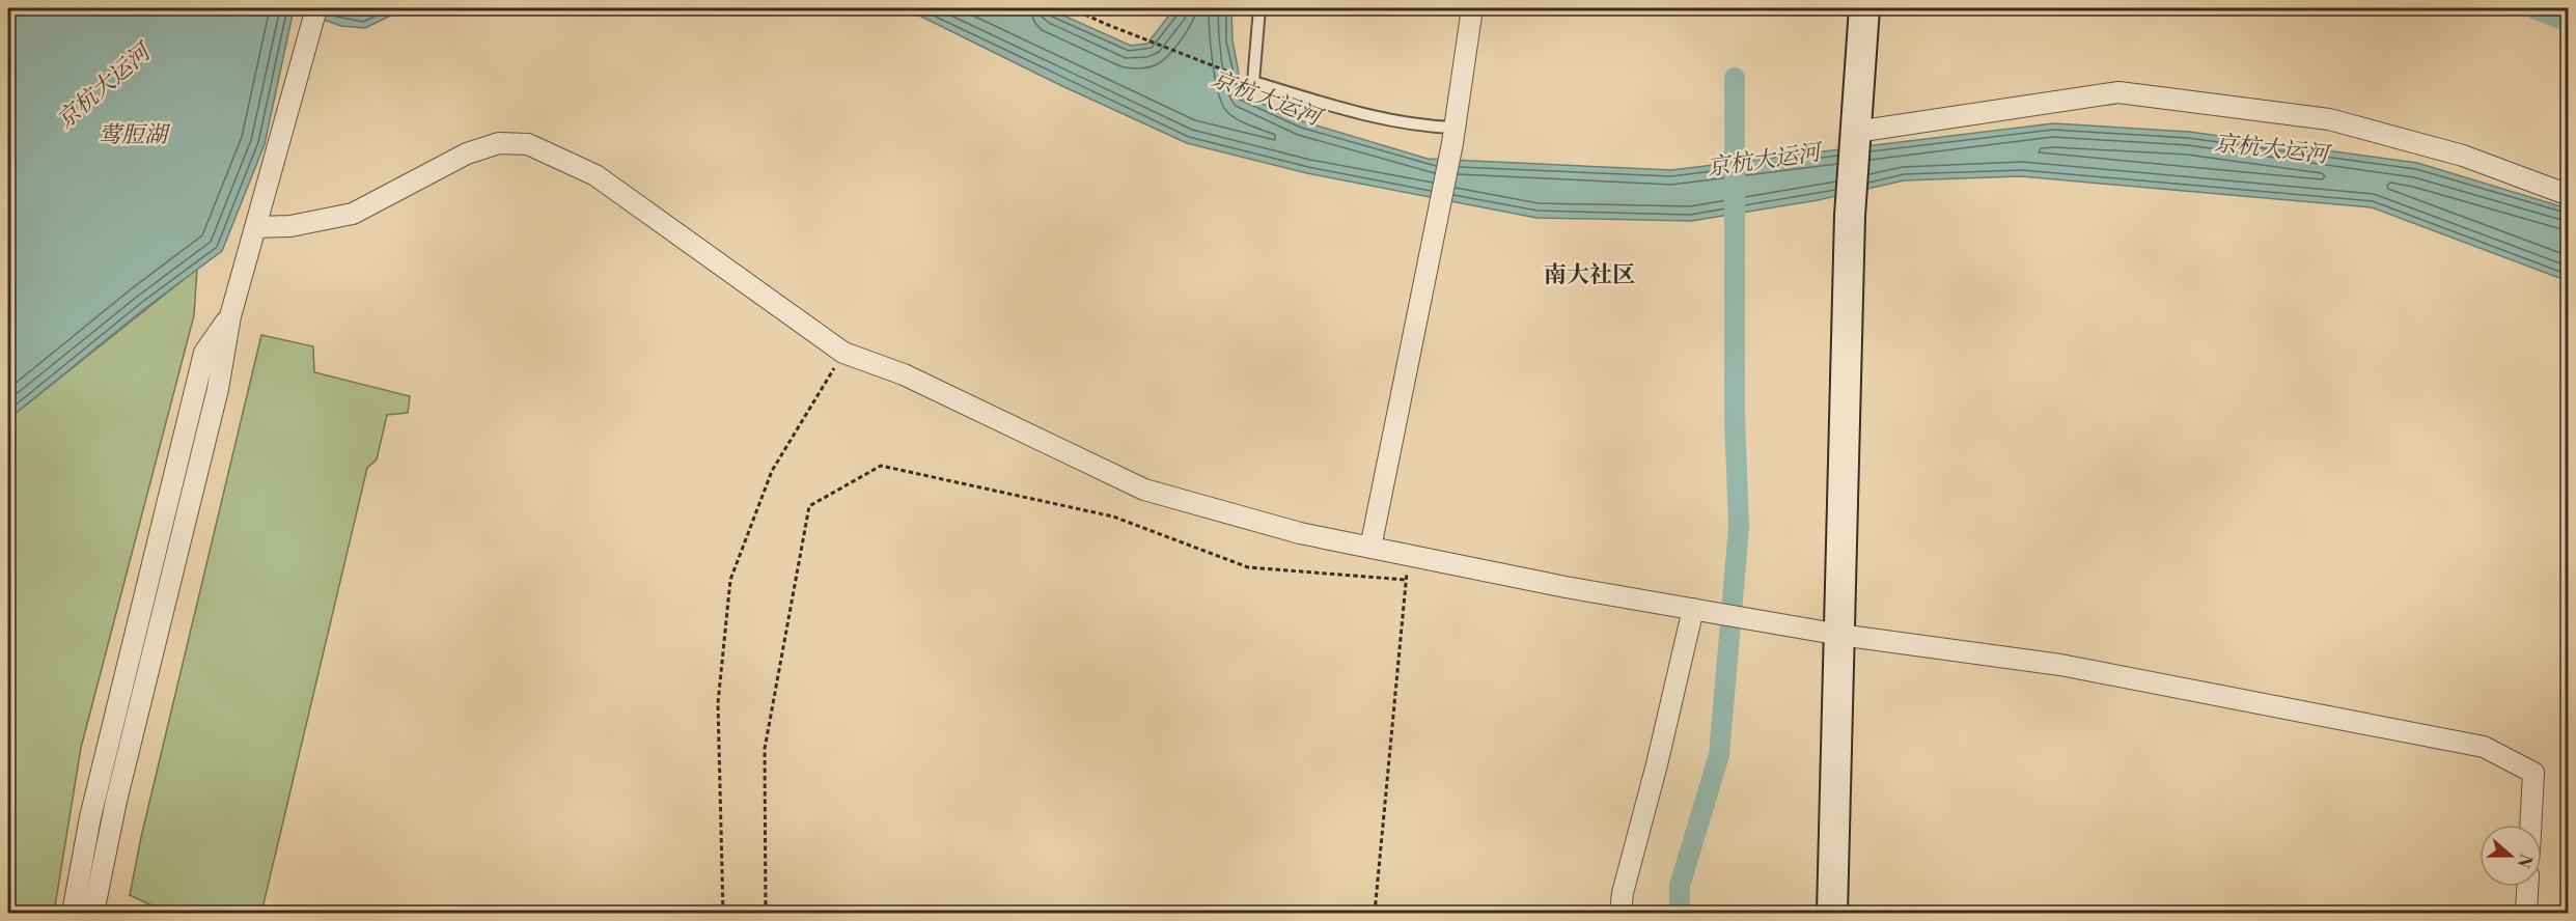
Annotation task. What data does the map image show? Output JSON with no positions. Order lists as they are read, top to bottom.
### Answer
{
  "districts": ["南大社区"],
  "water": ["京杭大运河", "莺脰湖"],
  "north": "right"
}
